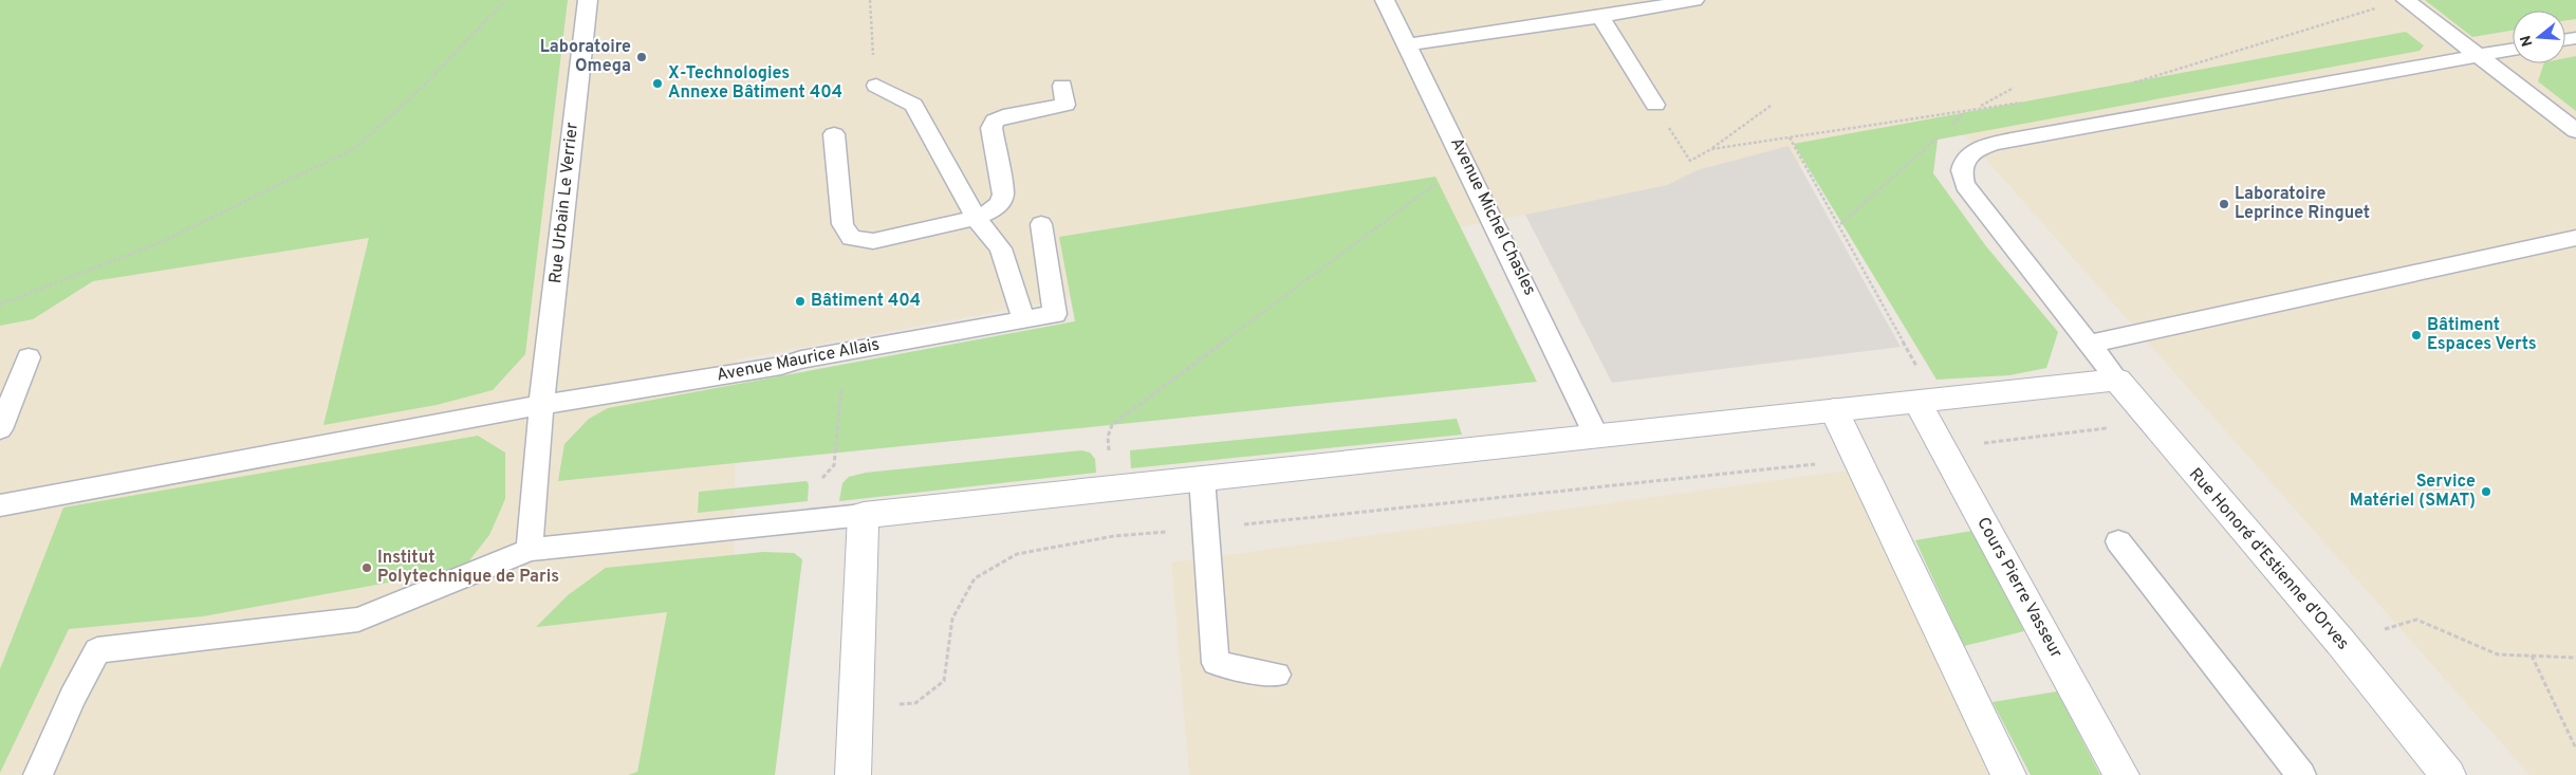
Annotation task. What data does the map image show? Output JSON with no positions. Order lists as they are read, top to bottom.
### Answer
{
  "streets": {
    "street": ["Rue Honoré d'Estienne d'Orves", "Cours Pierre Vasseur"],
    "lane": ["Rue Urbain Le Verrier", "Avenue Michel Chasles", "Avenue Maurice Allais"]
  },
  "crossings": [
    ["Rue Urbain Le Verrier", "Avenue Maurice Allais"]
  ],
  "places": [
    "Laboratoire Omega",
    "X-Technologies Annexe Bâtiment 404",
    "Laboratoire Leprince Ringuet",
    "Bâtiment 404",
    "Bâtiment Espaces Verts",
    "Service Matériel (SMAT)",
    "Institut Polytechnique de Paris"
  ],
  "north": "left"
}
